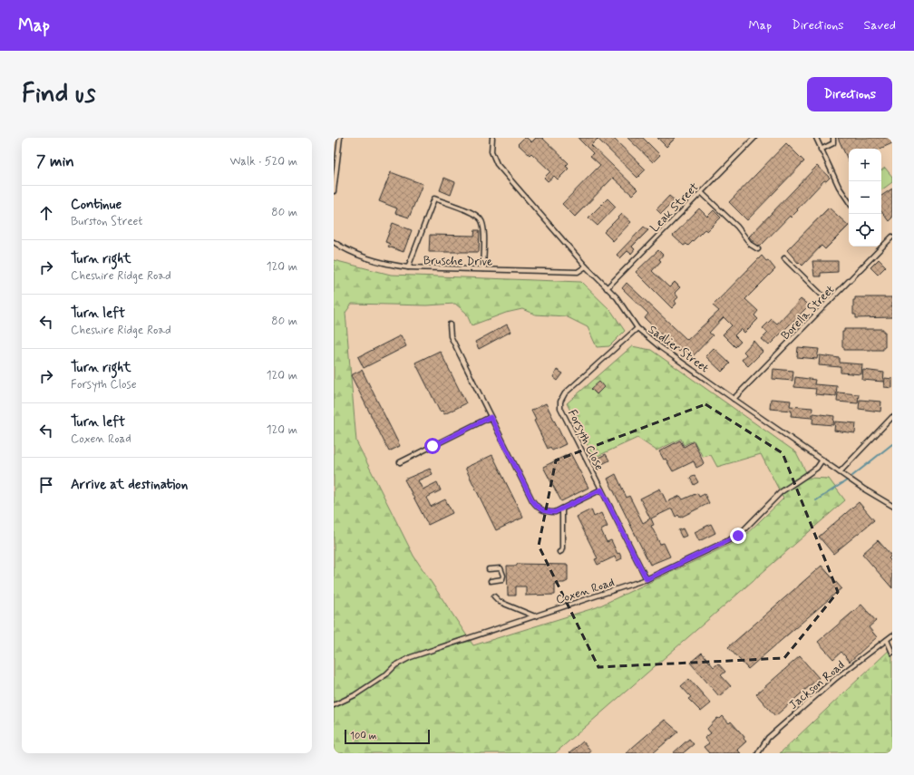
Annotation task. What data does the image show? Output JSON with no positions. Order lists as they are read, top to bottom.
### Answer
{
  "streets": {
    "lane": [
      "Leak Street",
      "Brusche Drive",
      "Borella Street",
      "Sadlier Street",
      "Forsyth Close",
      "Coxen Road",
      "Jackson Road"
    ]
  },
  "crossings": [
    ["Leak Street", "Sadlier Street"],
    ["Brusche Drive", "Sadlier Street"],
    ["Borella Street", "Sadlier Street"],
    ["Sadlier Street", "Forsyth Close"],
    ["Sadlier Street", "Coxen Road"],
    ["Forsyth Close", "Coxen Road"]
  ],
  "scale_bar": "100 m",
  "page": {
    "header": "Map",
    "nav": ["Map", "Directions", "Saved"],
    "buttons": "Directions",
    "title": "Find us",
    "heading": ["7 min", "Walk · 520 m"],
    "map_buttons": ["+", "−"],
    "list": [
      ["Continue", "Burston Street", "80 m"],
      ["Turn right", "Cheshire Ridge Road", "120 m"],
      ["Turn left", "Cheshire Ridge Road", "80 m"],
      ["Turn right", "Forsyth Close", "120 m"],
      ["Turn left", "Coxen Road", "120 m"],
      "Arrive at destination"
    ],
    "scale": "100 m"
  }
}
